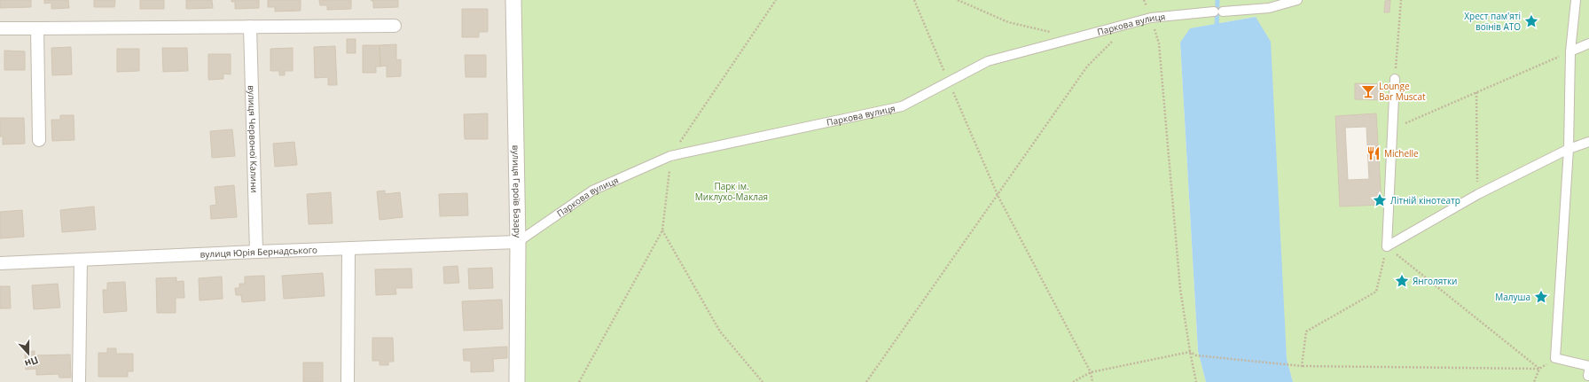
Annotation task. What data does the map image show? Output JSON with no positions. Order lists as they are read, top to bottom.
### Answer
{
  "streets": {
    "street": [
      "Паркова вулиця",
      "вулиця Червоної Калини",
      "вулиця Героїв Базару",
      "вулиця Юрія Бернадського"
    ]
  },
  "crossings": [
    ["Паркова вулиця", "вулиця Героїв Базару"],
    ["Паркова вулиця", "вулиця Юрія Бернадського"],
    ["вулиця Червоної Калини", "вулиця Юрія Бернадського"],
    ["вулиця Героїв Базару", "вулиця Юрія Бернадського"]
  ],
  "parks": ["Парк ім. Миклухо-Маклая"],
  "places": {
    "place": [
      "Хрест пам'яті воїнів АТО",
      "Літній кінотеатр",
      "Янголятки",
      "Малуша"
    ],
    "bar": ["Lounge Bar Muscat"],
    "restaurant": ["Michelle"]
  },
  "north": "bottom"
}
